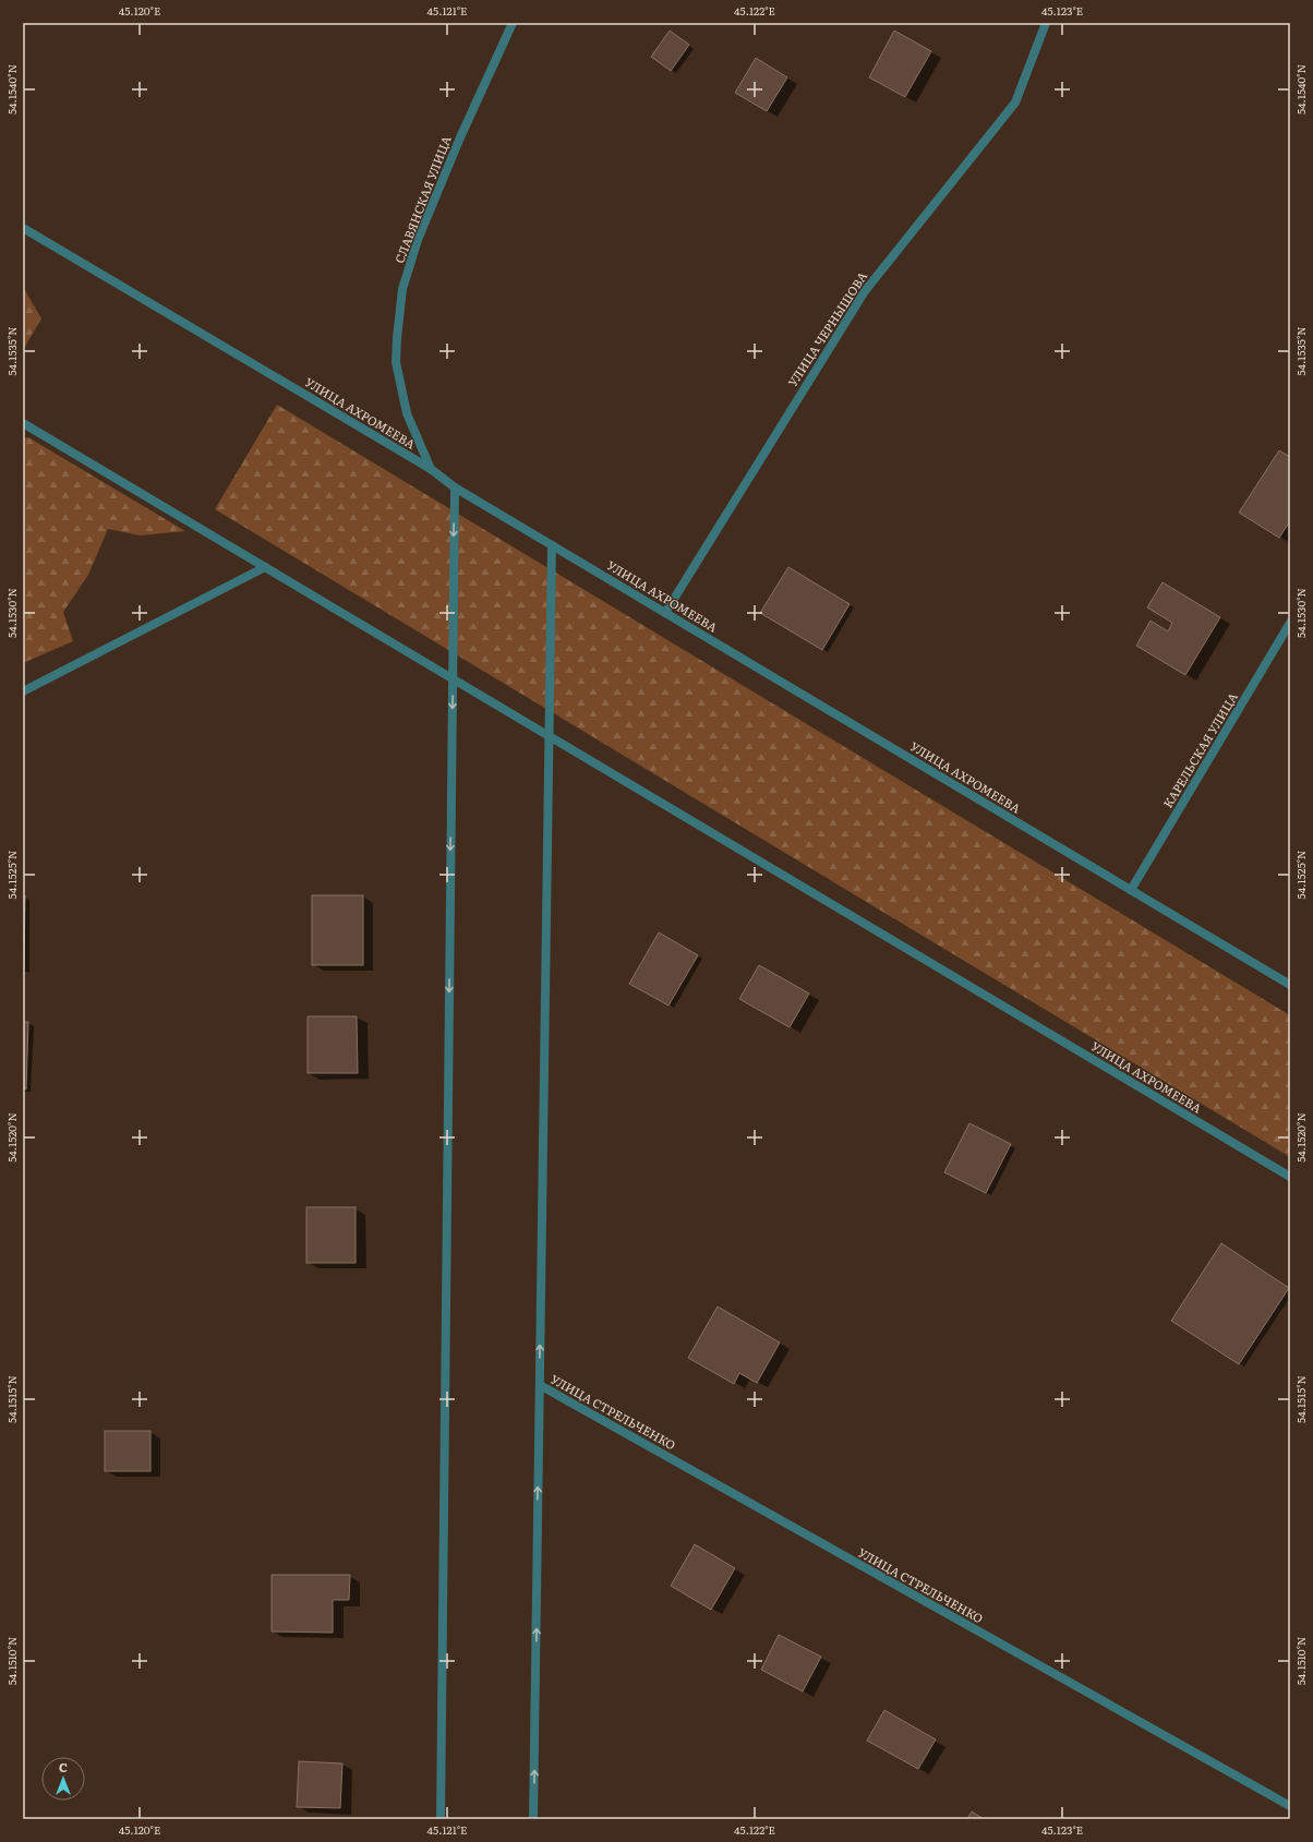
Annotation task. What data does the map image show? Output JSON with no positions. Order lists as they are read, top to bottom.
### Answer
{
  "streets": {
    "street": [
      "СЛАВЯНСКАЯ УЛИЦА",
      "УЛИЦА ЧЕРНЫШОВА",
      "УЛИЦА АХРОМЕЕВА",
      "КАРЕЛЬСКАЯ УЛИЦА",
      "УЛИЦА СТРЕЛЬЧЕНКО"
    ]
  },
  "crossings": [
    ["СЛАВЯНСКАЯ УЛИЦА", "УЛИЦА АХРОМЕЕВА"],
    ["УЛИЦА ЧЕРНЫШОВА", "УЛИЦА АХРОМЕЕВА"],
    ["УЛИЦА АХРОМЕЕВА", "КАРЕЛЬСКАЯ УЛИЦА"]
  ],
  "north": "top",
  "coordinates": [
    "45.120°E",
    "45.121°E",
    "45.122°E",
    "45.123°E",
    "54.1540°N",
    "54.1535°N",
    "54.1530°N",
    "54.1525°N",
    "54.1520°N",
    "54.1515°N",
    "54.1510°N"
  ]
}
